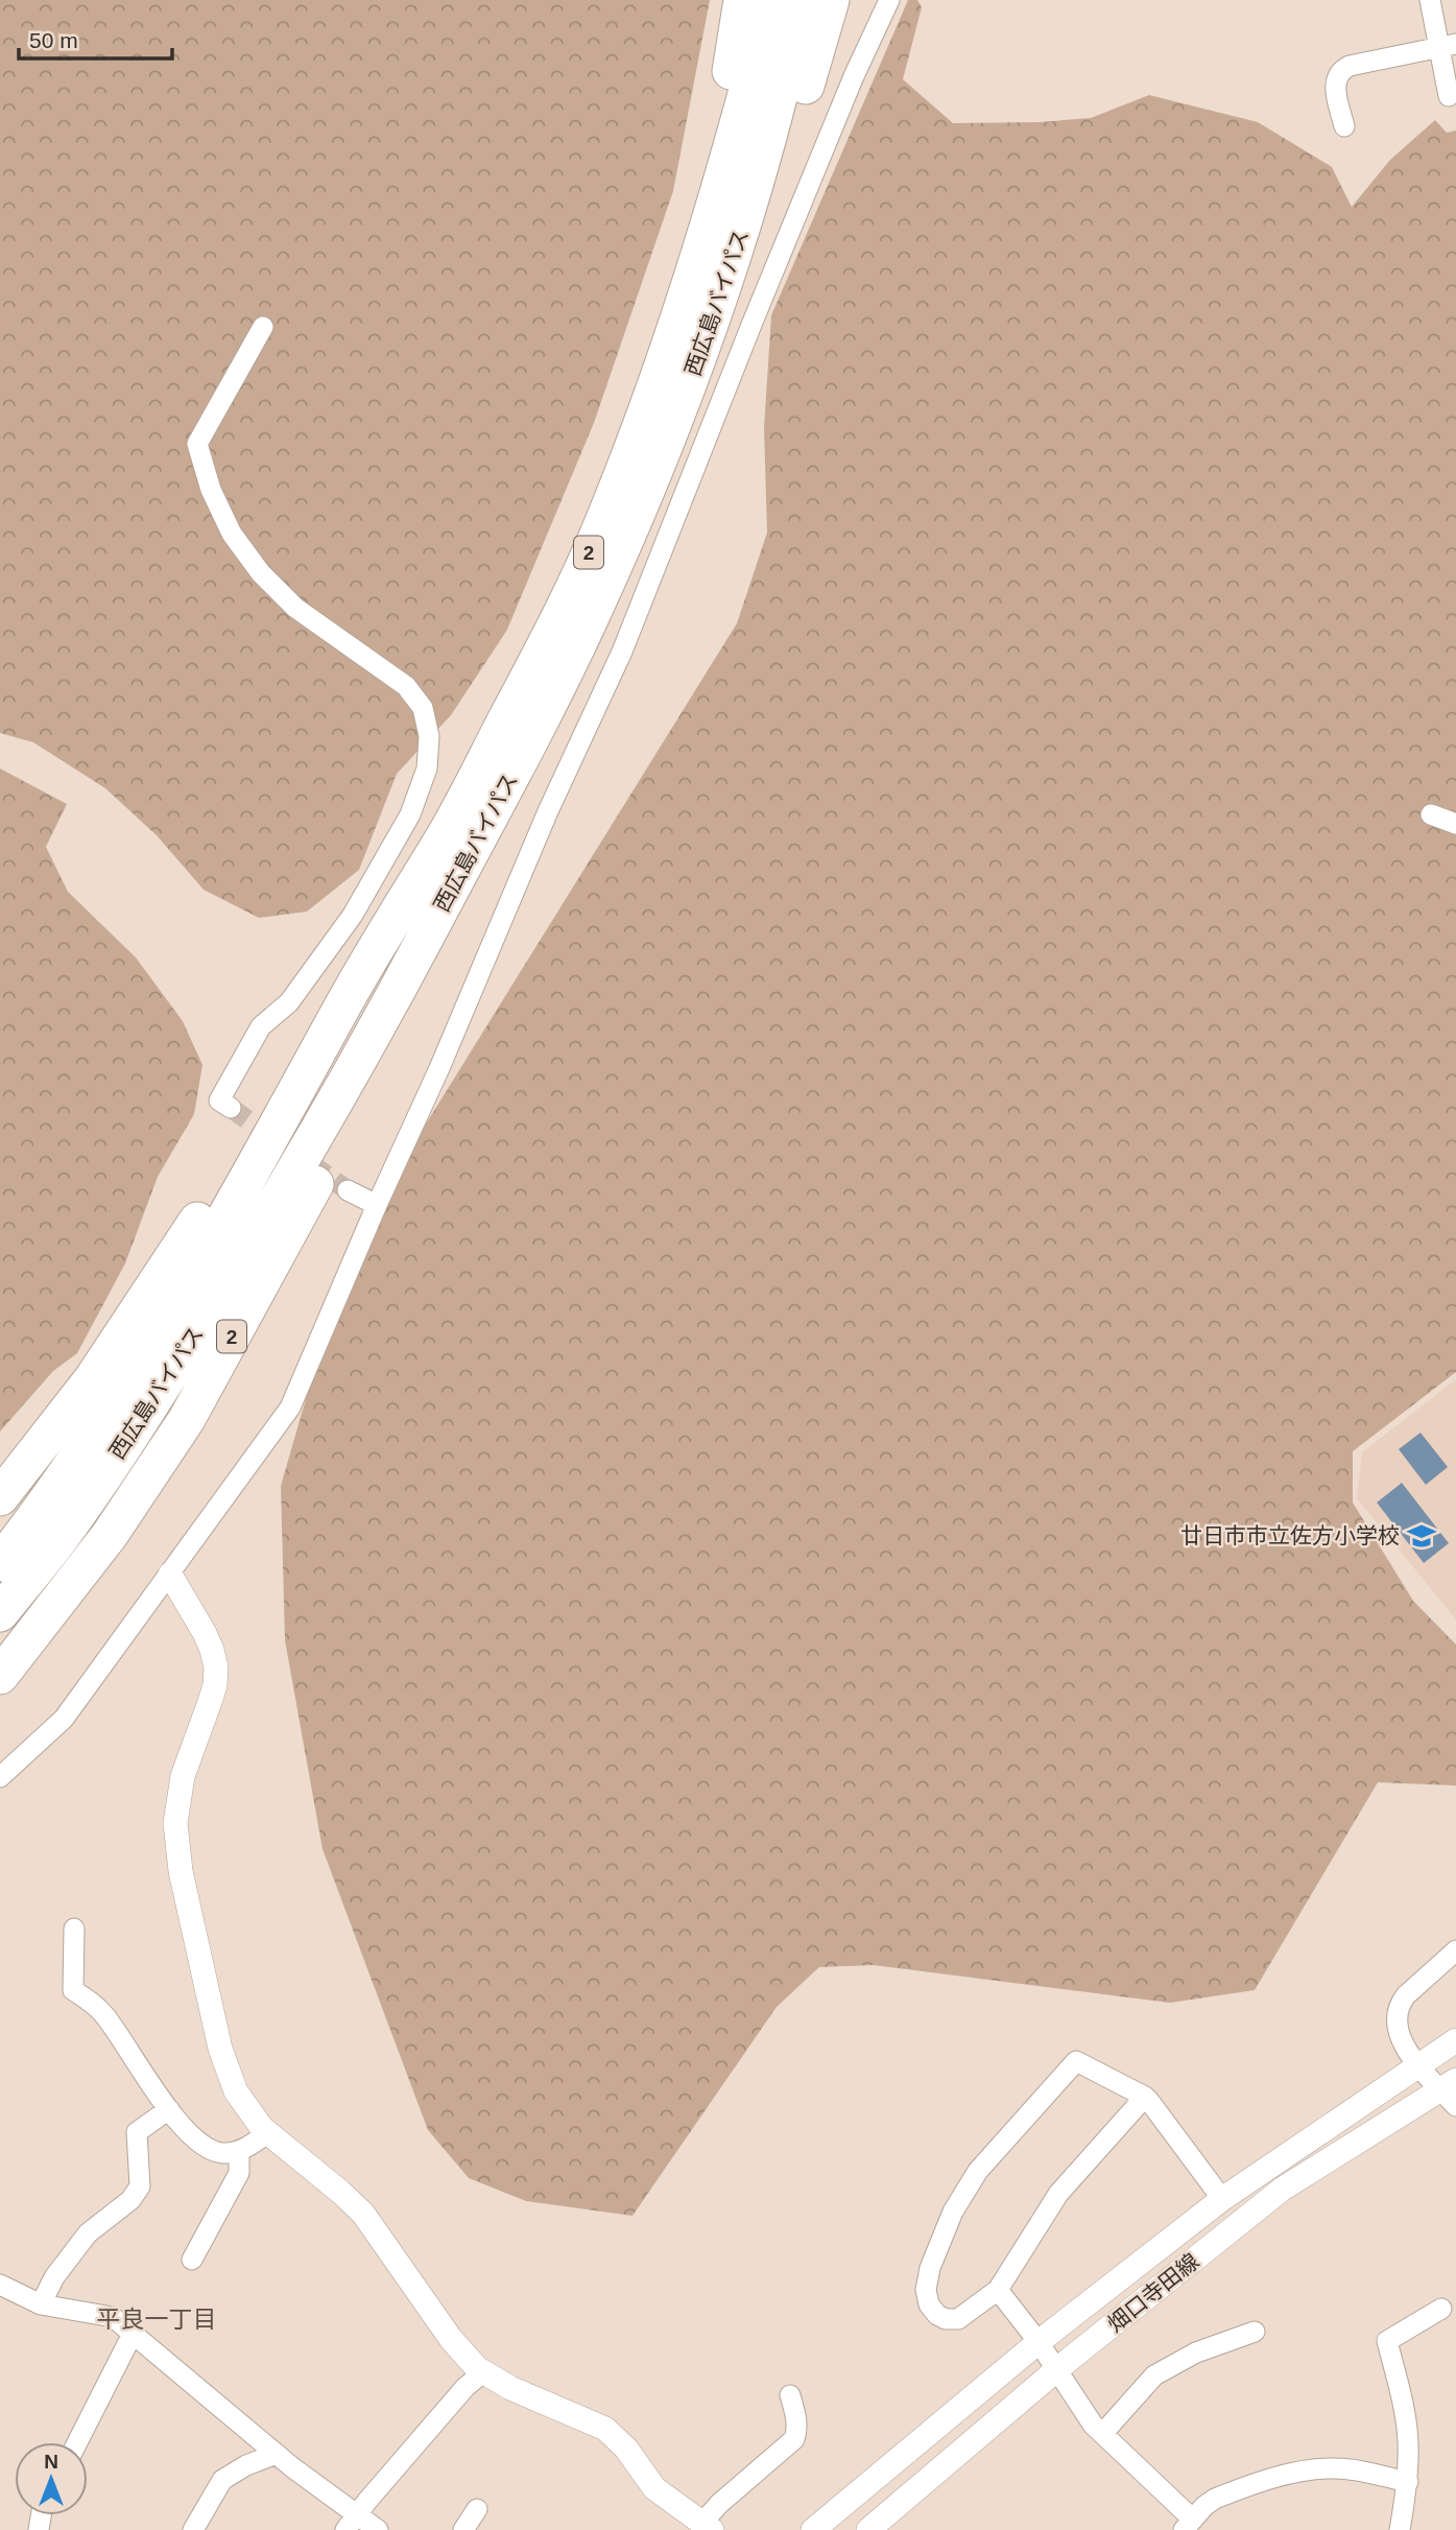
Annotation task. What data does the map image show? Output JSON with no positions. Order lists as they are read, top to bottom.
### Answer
{
  "streets": {
    "highway": ["西広島バイパス", "2"],
    "street": ["畑口寺田線"]
  },
  "crossings": [
    ["西広島バイパス", "2"]
  ],
  "districts": ["平良一丁目"],
  "places": {
    "school or university": ["廿日市市立佐方小学校"]
  },
  "scale_bar": "50 m",
  "north": "top"
}
